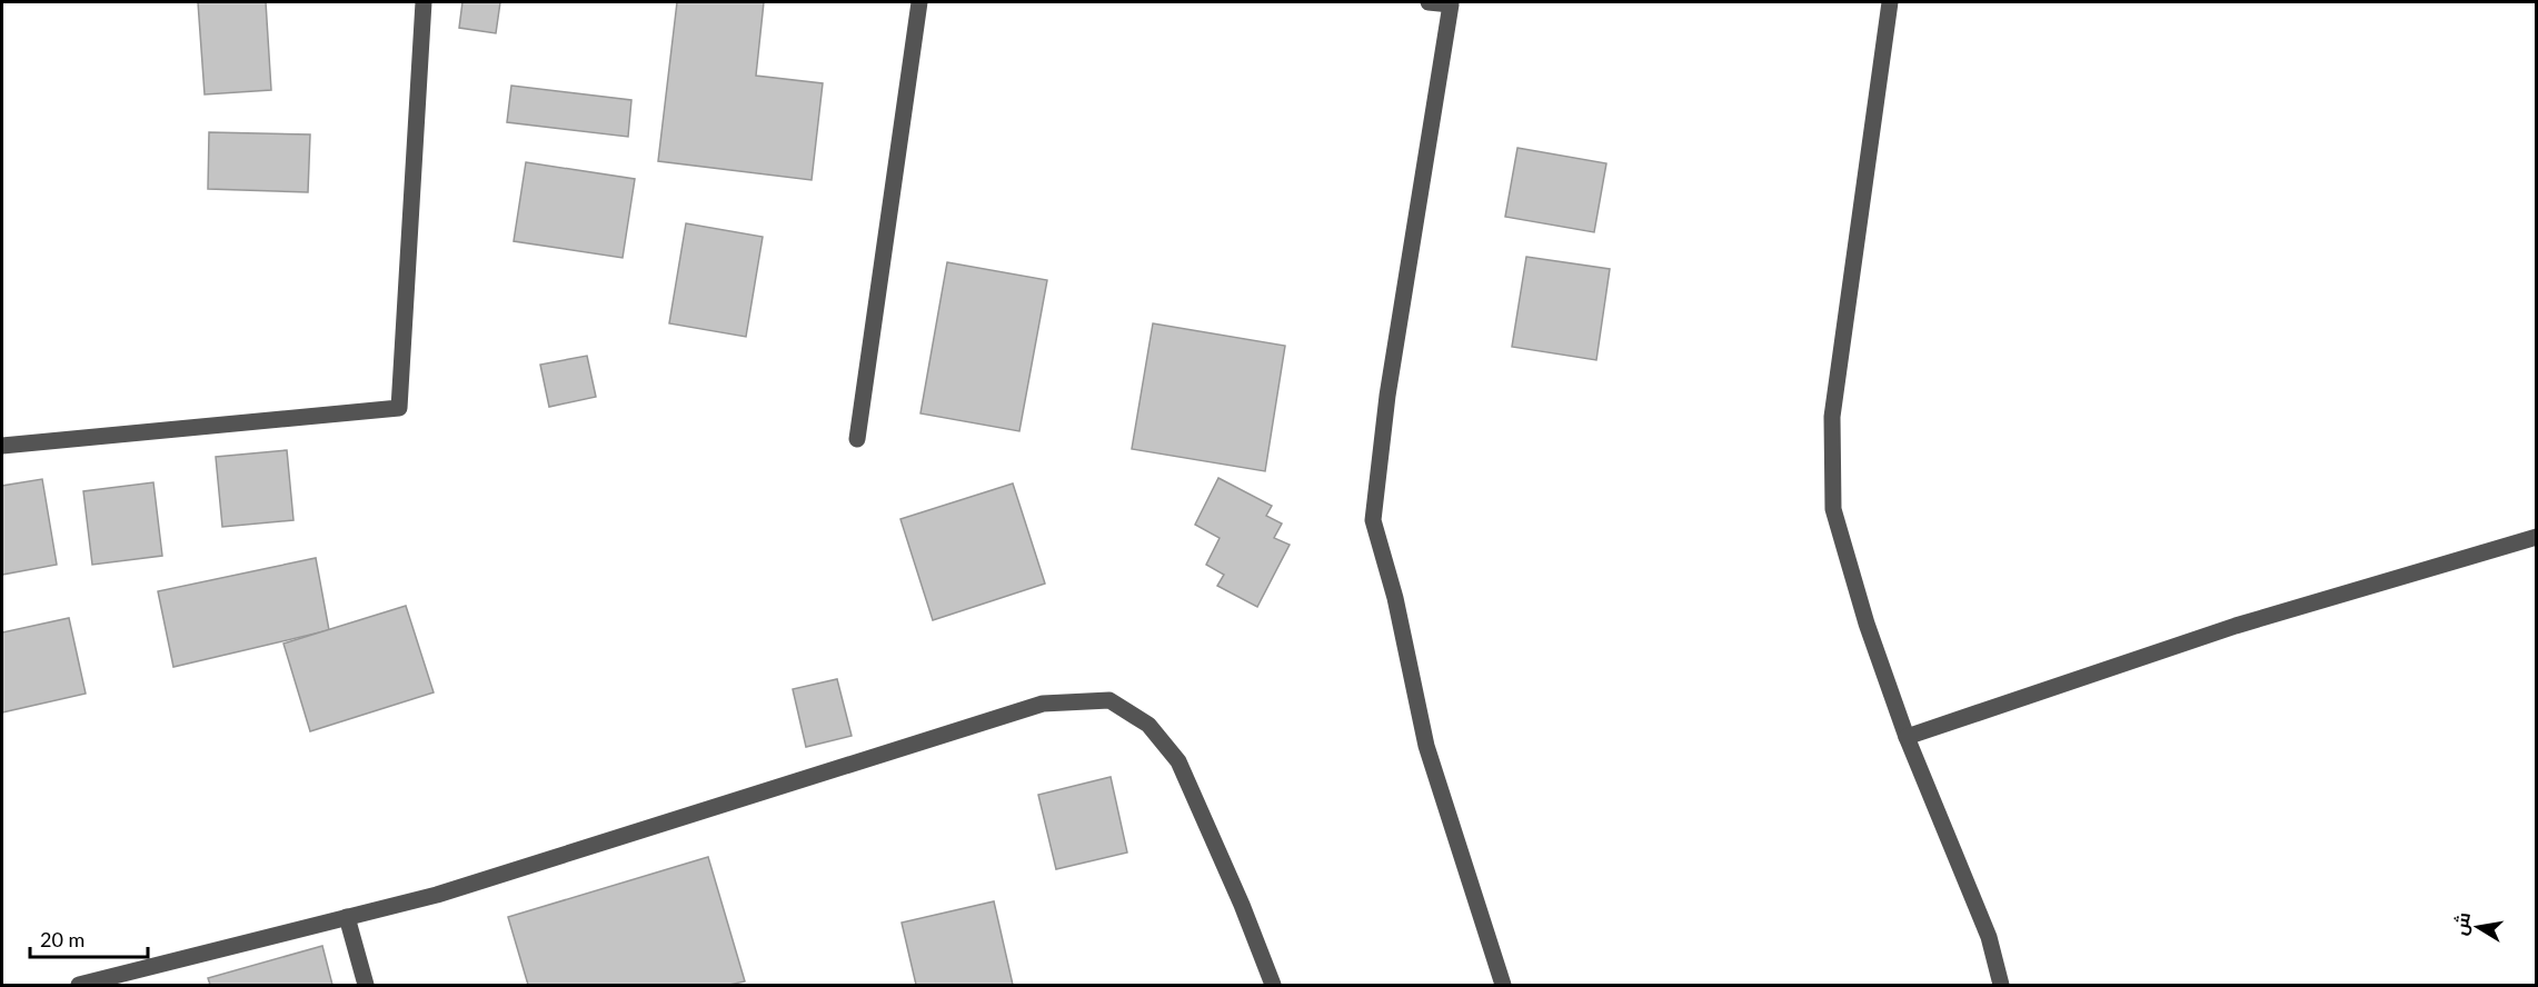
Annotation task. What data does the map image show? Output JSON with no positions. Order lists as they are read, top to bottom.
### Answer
{
  "scale_bar": "20 m",
  "north": "left"
}
